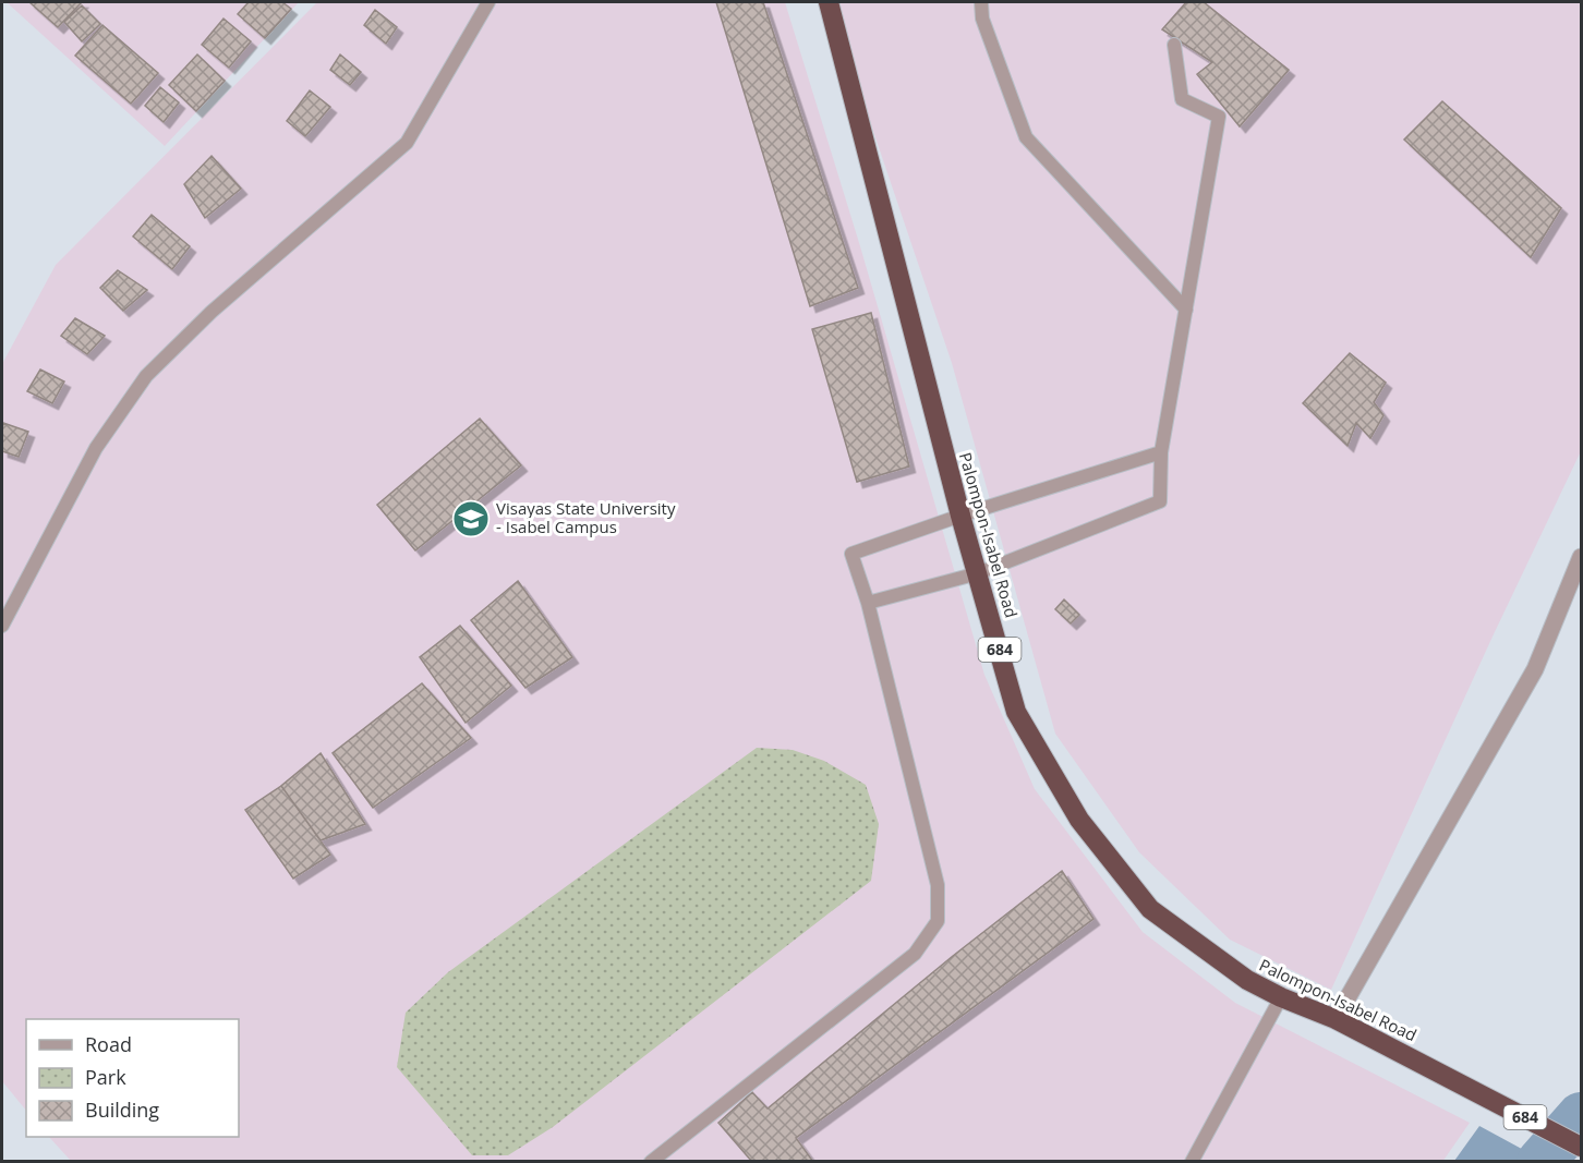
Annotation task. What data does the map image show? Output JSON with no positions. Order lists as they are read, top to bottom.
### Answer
{
  "streets": {
    "highway": ["Palompon-Isabel Road", "684"]
  },
  "places": {
    "school or university": ["Visayas State University - Isabel Campus"]
  },
  "legend": ["Road", "Park", "Building"]
}
